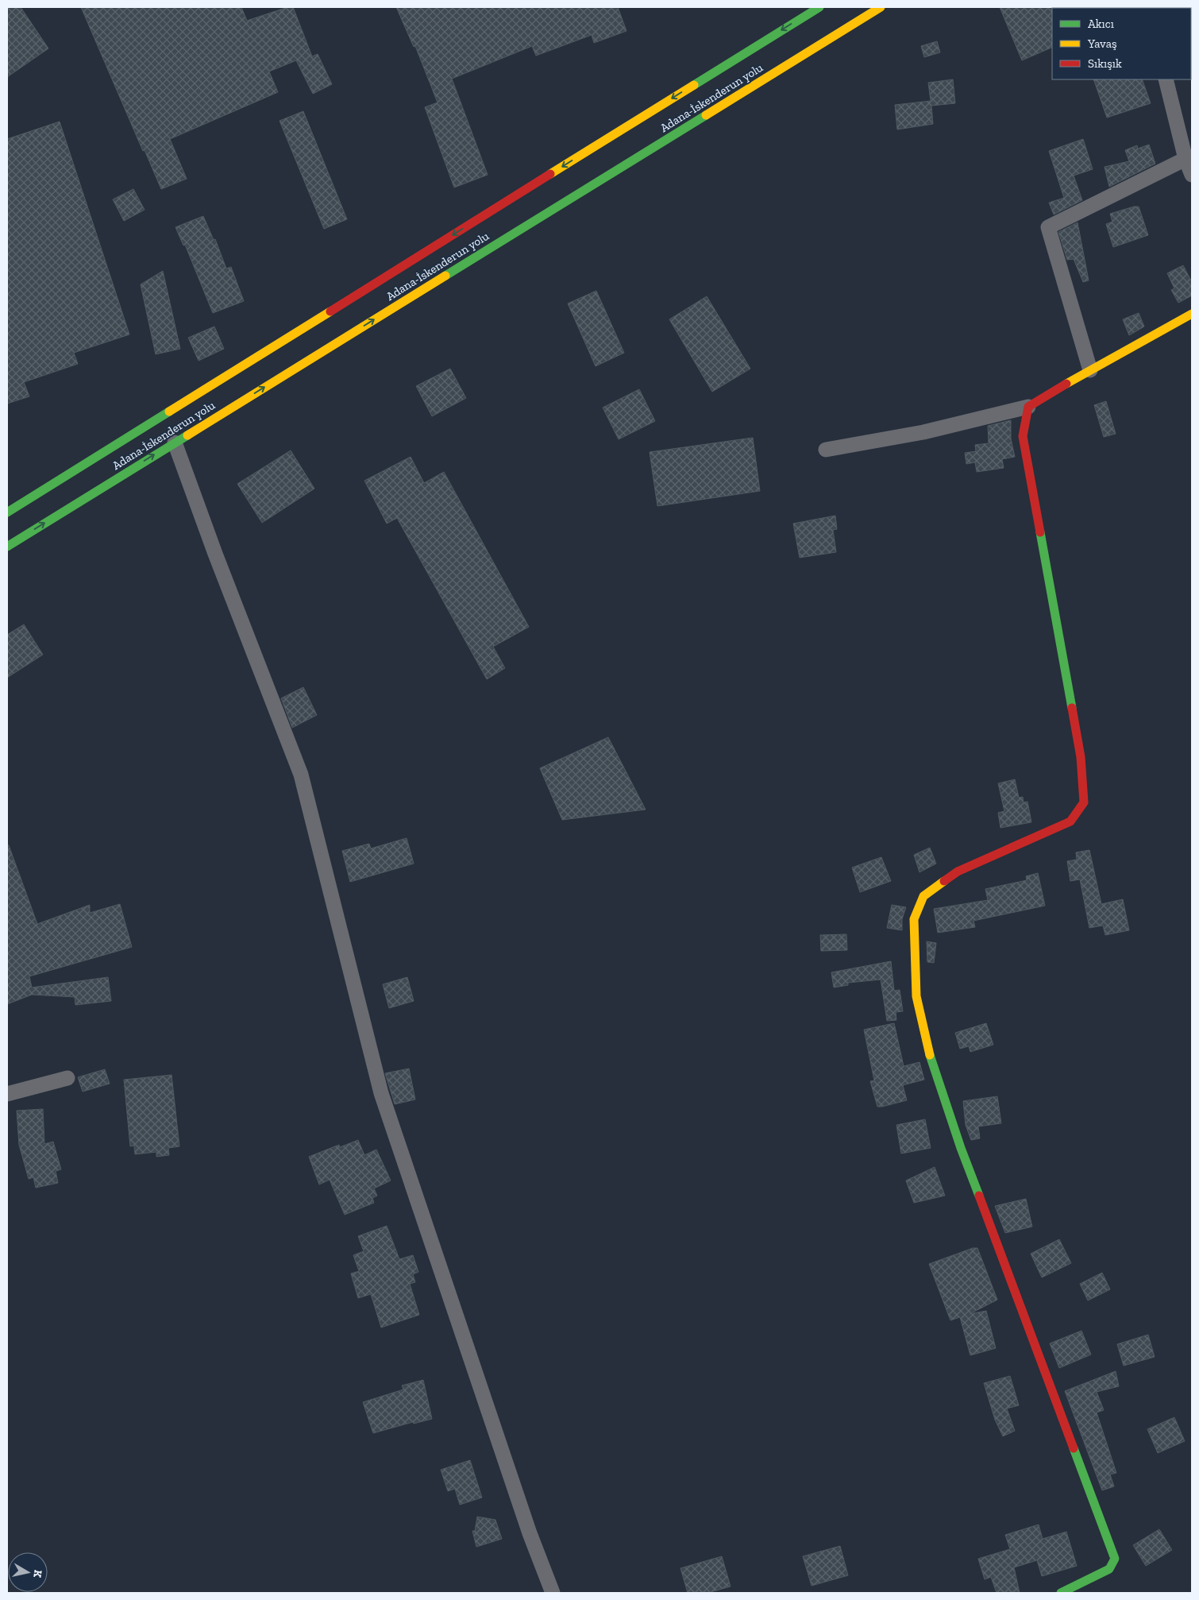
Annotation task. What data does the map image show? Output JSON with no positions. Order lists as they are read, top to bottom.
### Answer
{
  "streets": {
    "main road": ["Adana-İskenderun yolu"]
  },
  "legend": ["Akıcı", "Yavaş", "Sıkışık"],
  "north": "right"
}
